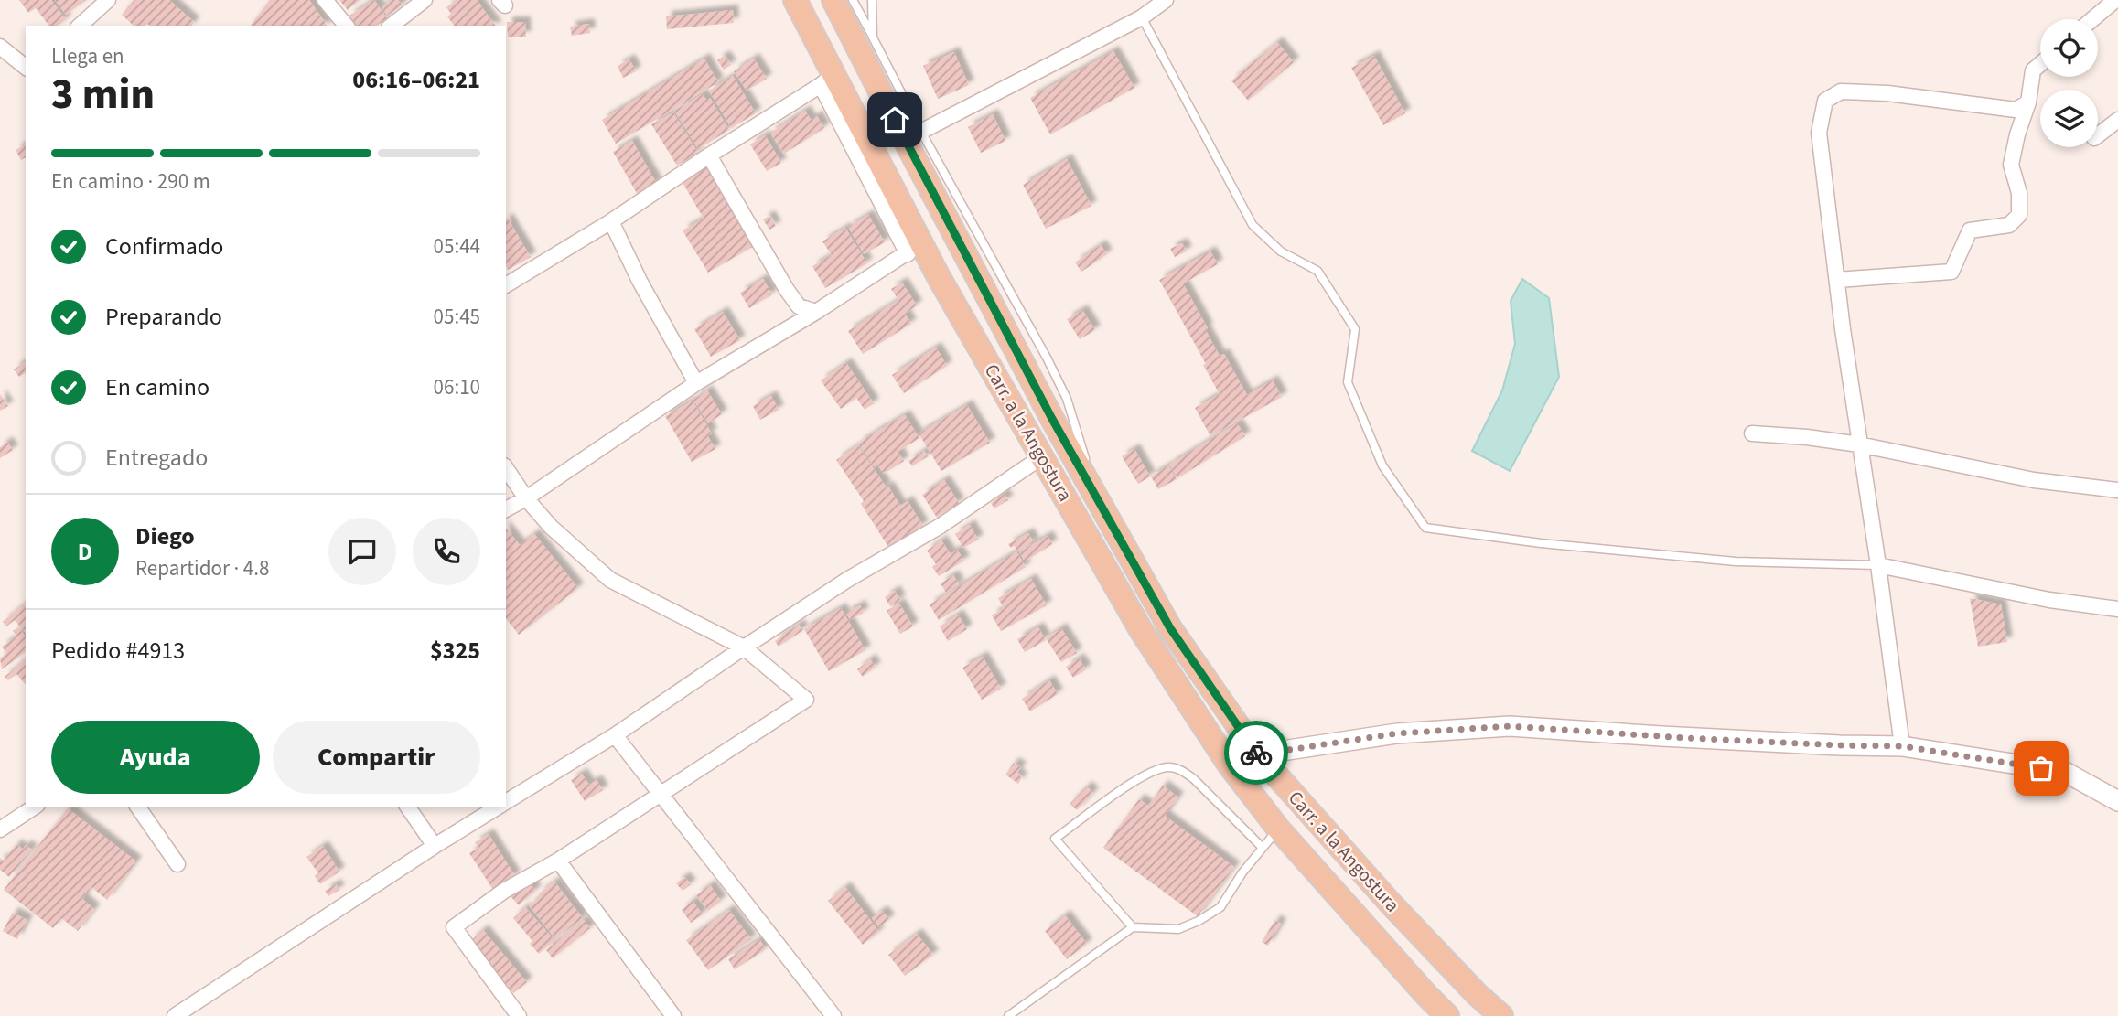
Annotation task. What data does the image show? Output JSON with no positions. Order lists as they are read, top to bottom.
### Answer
{
  "streets": {
    "main road": ["Carr. a la Angostura"]
  },
  "page": {
    "heading": ["3 min", "Llega en", "06:16–06:21"],
    "panel": [
      "Diego",
      "Repartidor · 4.8",
      "Pedido #4913",
      "$325"
    ],
    "bar": "En camino · 290 m",
    "list": [
      ["Confirmado", "05:44"],
      ["Preparando", "05:45"],
      ["En camino", "06:10"],
      "Entregado"
    ],
    "round": "D",
    "buttons": ["Ayuda", "Compartir"]
  }
}
